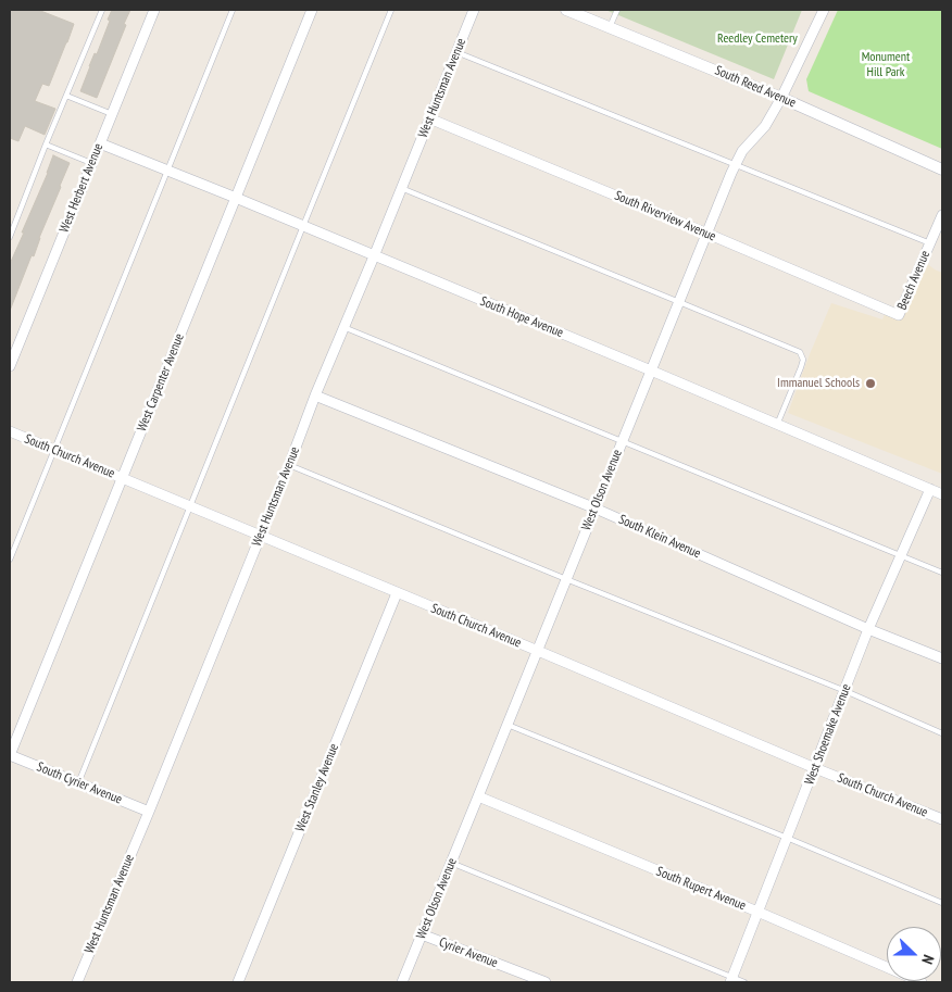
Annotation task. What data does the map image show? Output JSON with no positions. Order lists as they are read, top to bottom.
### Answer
{
  "streets": {
    "street": [
      "South Reed Avenue",
      "West Huntsman Avenue",
      "West Herbert Avenue",
      "South Riverview Avenue",
      "Beech Avenue",
      "South Hope Avenue",
      "West Carpenter Avenue",
      "South Church Avenue",
      "West Olson Avenue",
      "South Klein Avenue",
      "West Shoemake Avenue",
      "South Cyrier Avenue",
      "West Stanley Avenue",
      "South Rupert Avenue",
      "Cyrier Avenue"
    ]
  },
  "crossings": [
    ["South Reed Avenue", "West Olson Avenue"],
    ["West Huntsman Avenue", "South Riverview Avenue"],
    ["West Huntsman Avenue", "South Hope Avenue"],
    ["West Huntsman Avenue", "South Church Avenue"],
    ["West Huntsman Avenue", "South Klein Avenue"],
    ["West Huntsman Avenue", "South Cyrier Avenue"],
    ["West Herbert Avenue", "South Hope Avenue"],
    ["South Riverview Avenue", "Beech Avenue"],
    ["South Riverview Avenue", "West Olson Avenue"],
    ["South Hope Avenue", "West Carpenter Avenue"],
    ["South Hope Avenue", "West Olson Avenue"],
    ["South Hope Avenue", "West Shoemake Avenue"],
    ["West Carpenter Avenue", "South Church Avenue"],
    ["West Carpenter Avenue", "South Cyrier Avenue"],
    ["South Church Avenue", "West Olson Avenue"],
    ["South Church Avenue", "West Shoemake Avenue"],
    ["South Church Avenue", "West Stanley Avenue"],
    ["West Olson Avenue", "South Klein Avenue"],
    ["West Olson Avenue", "South Rupert Avenue"],
    ["West Olson Avenue", "Cyrier Avenue"],
    ["South Klein Avenue", "West Shoemake Avenue"],
    ["West Shoemake Avenue", "South Rupert Avenue"]
  ],
  "parks": ["Reedley Cemetery", "Monument Hill Park"],
  "places": ["Immanuel Schools"],
  "north": "right"
}
